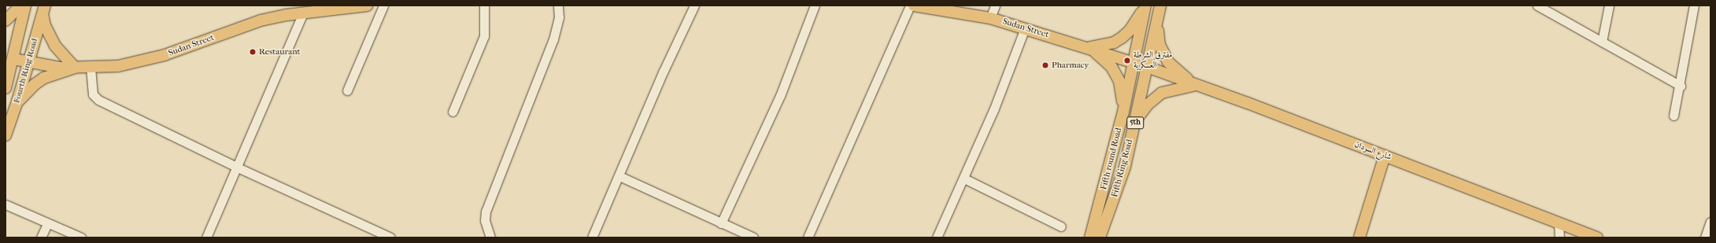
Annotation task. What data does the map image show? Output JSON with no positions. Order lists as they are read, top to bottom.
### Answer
{
  "streets": {
    "main road": [
      "Sudan Street",
      "Fourth Ring Road",
      "5th",
      "شارع السودان",
      "Fifth round Road",
      "Fifth Ring Road"
    ]
  },
  "crossings": [
    ["Sudan Street", "Fourth Ring Road"],
    ["Sudan Street", "Fifth round Road"],
    ["شارع السودان", "Fifth Ring Road"]
  ],
  "places": ["Restaurant", "مفترق الشرطة العسكرية", "Pharmacy"]
}
